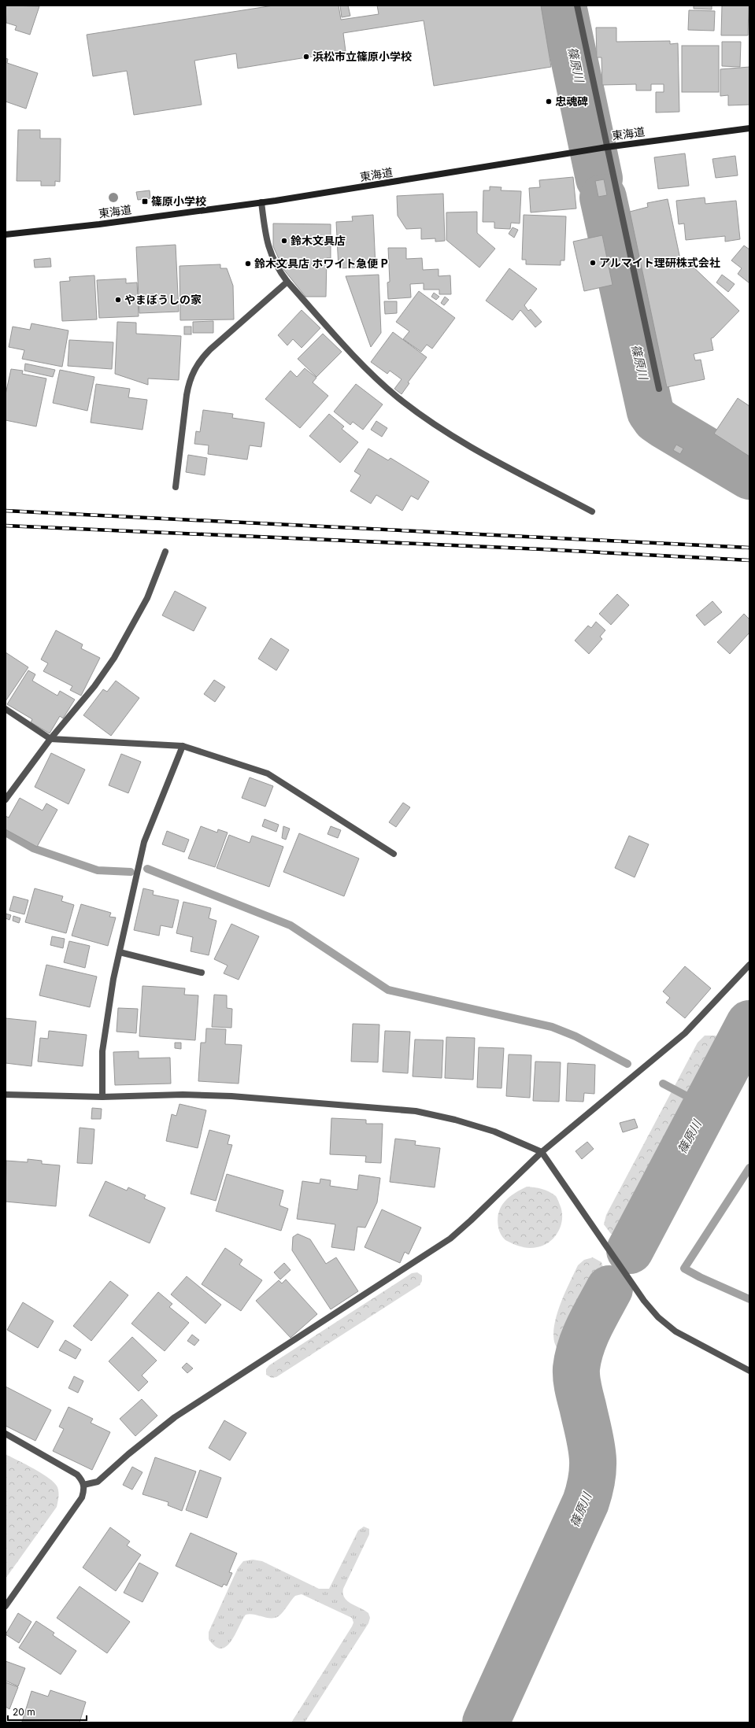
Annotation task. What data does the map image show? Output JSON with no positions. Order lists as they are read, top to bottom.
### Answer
{
  "streets": {
    "main road": ["東海道"]
  },
  "water": ["篠原川"],
  "places": {
    "other": [
      "浜松市立篠原小学校",
      "忠魂碑",
      "鈴木文具店",
      "アルマイト理研株式会社",
      "鈴木文具店 ホワイト急便 P",
      "やまぼうしの家"
    ],
    "transit": ["篠原小学校"]
  },
  "scale_bar": "20 m"
}
